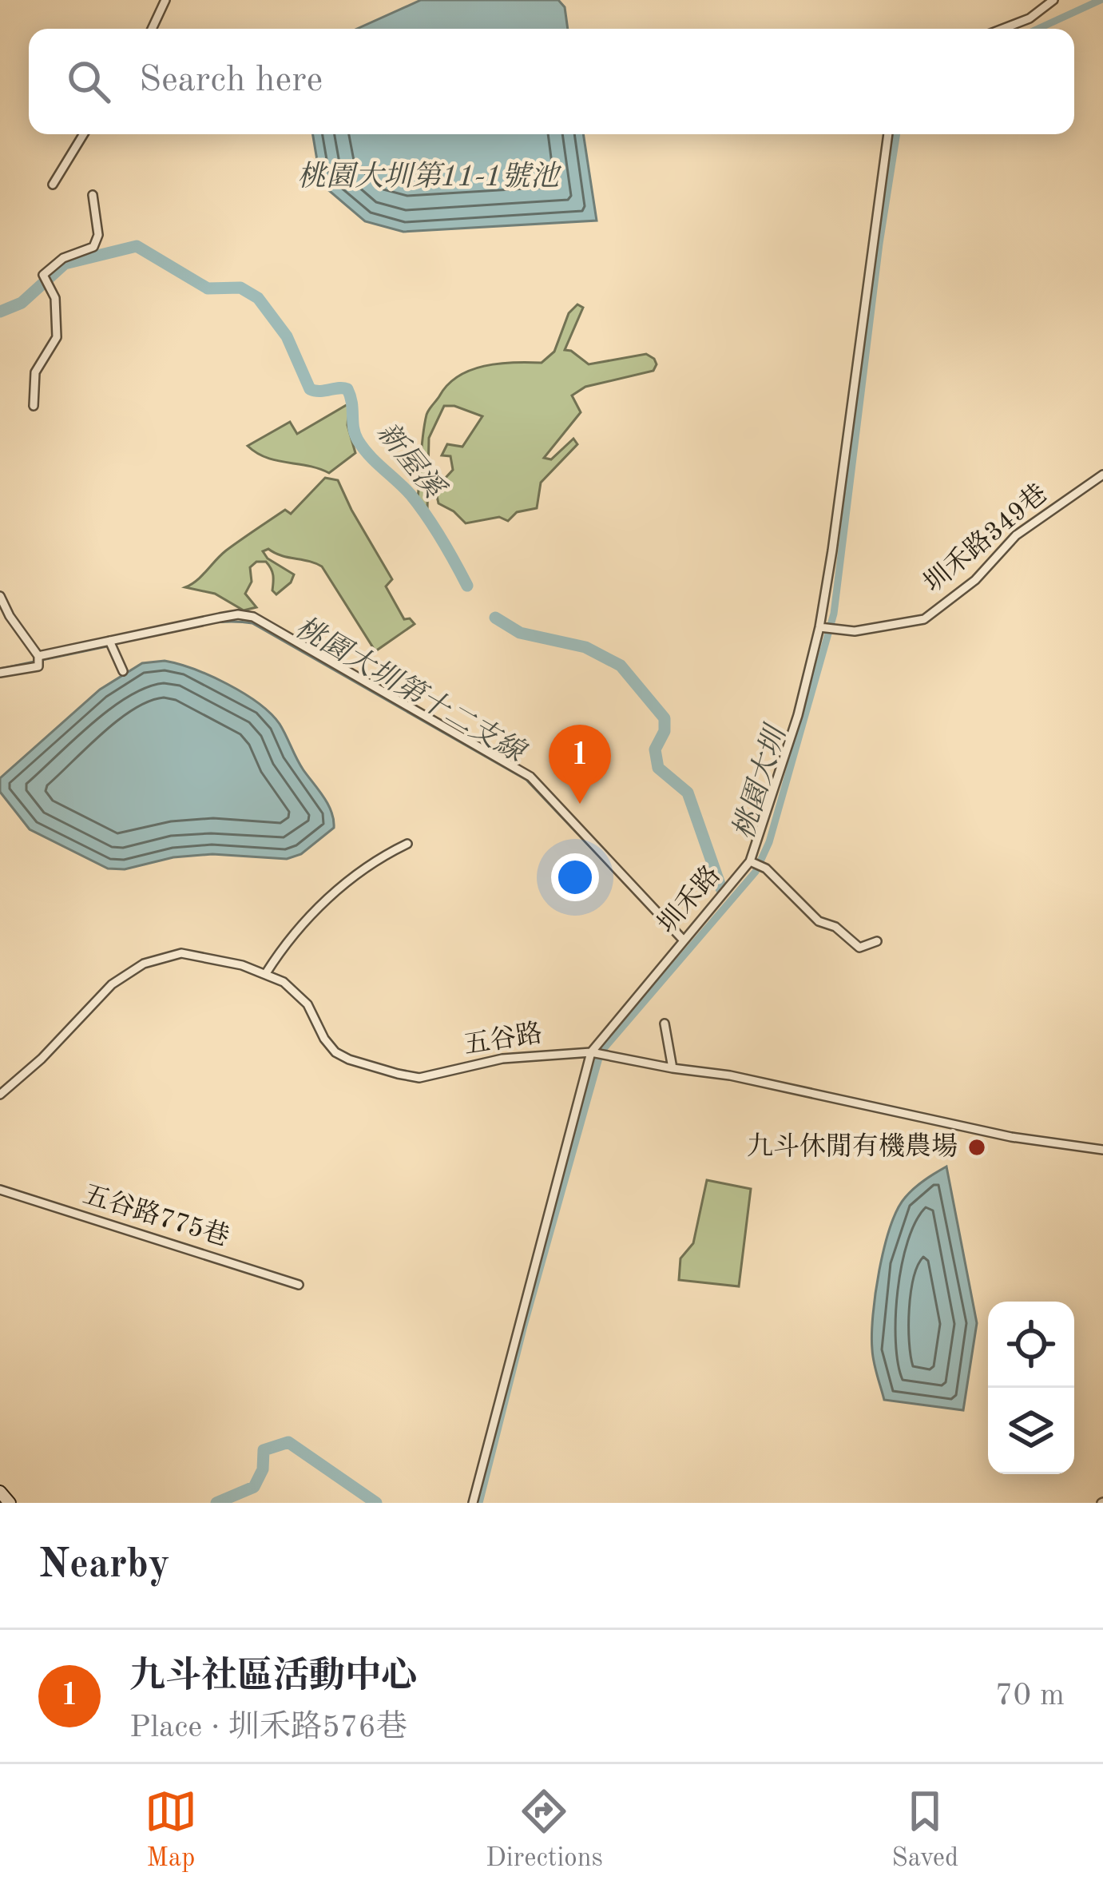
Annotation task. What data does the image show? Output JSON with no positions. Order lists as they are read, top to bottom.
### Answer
{
  "streets": {
    "street": [
      "圳禾路349巷",
      "圳禾路",
      "五谷路",
      "五谷路775巷"
    ]
  },
  "crossings": [
    ["圳禾路349巷", "圳禾路"],
    ["圳禾路", "五谷路"]
  ],
  "water": [
    "桃園大圳第11-1號池",
    "新屋溪",
    "桃園大圳第十二支線",
    "桃園大圳"
  ],
  "places": ["九斗休閒有機農場"],
  "page": {
    "search": "Search here",
    "pins": "1",
    "heading": "Nearby",
    "list": [
      {
        "mark": "1",
        "name": "九斗社區活動中心",
        "note": "Place · 圳禾路576巷",
        "value": "70 m"
      }
    ],
    "nav": ["Map", "Directions", "Saved"]
  }
}
